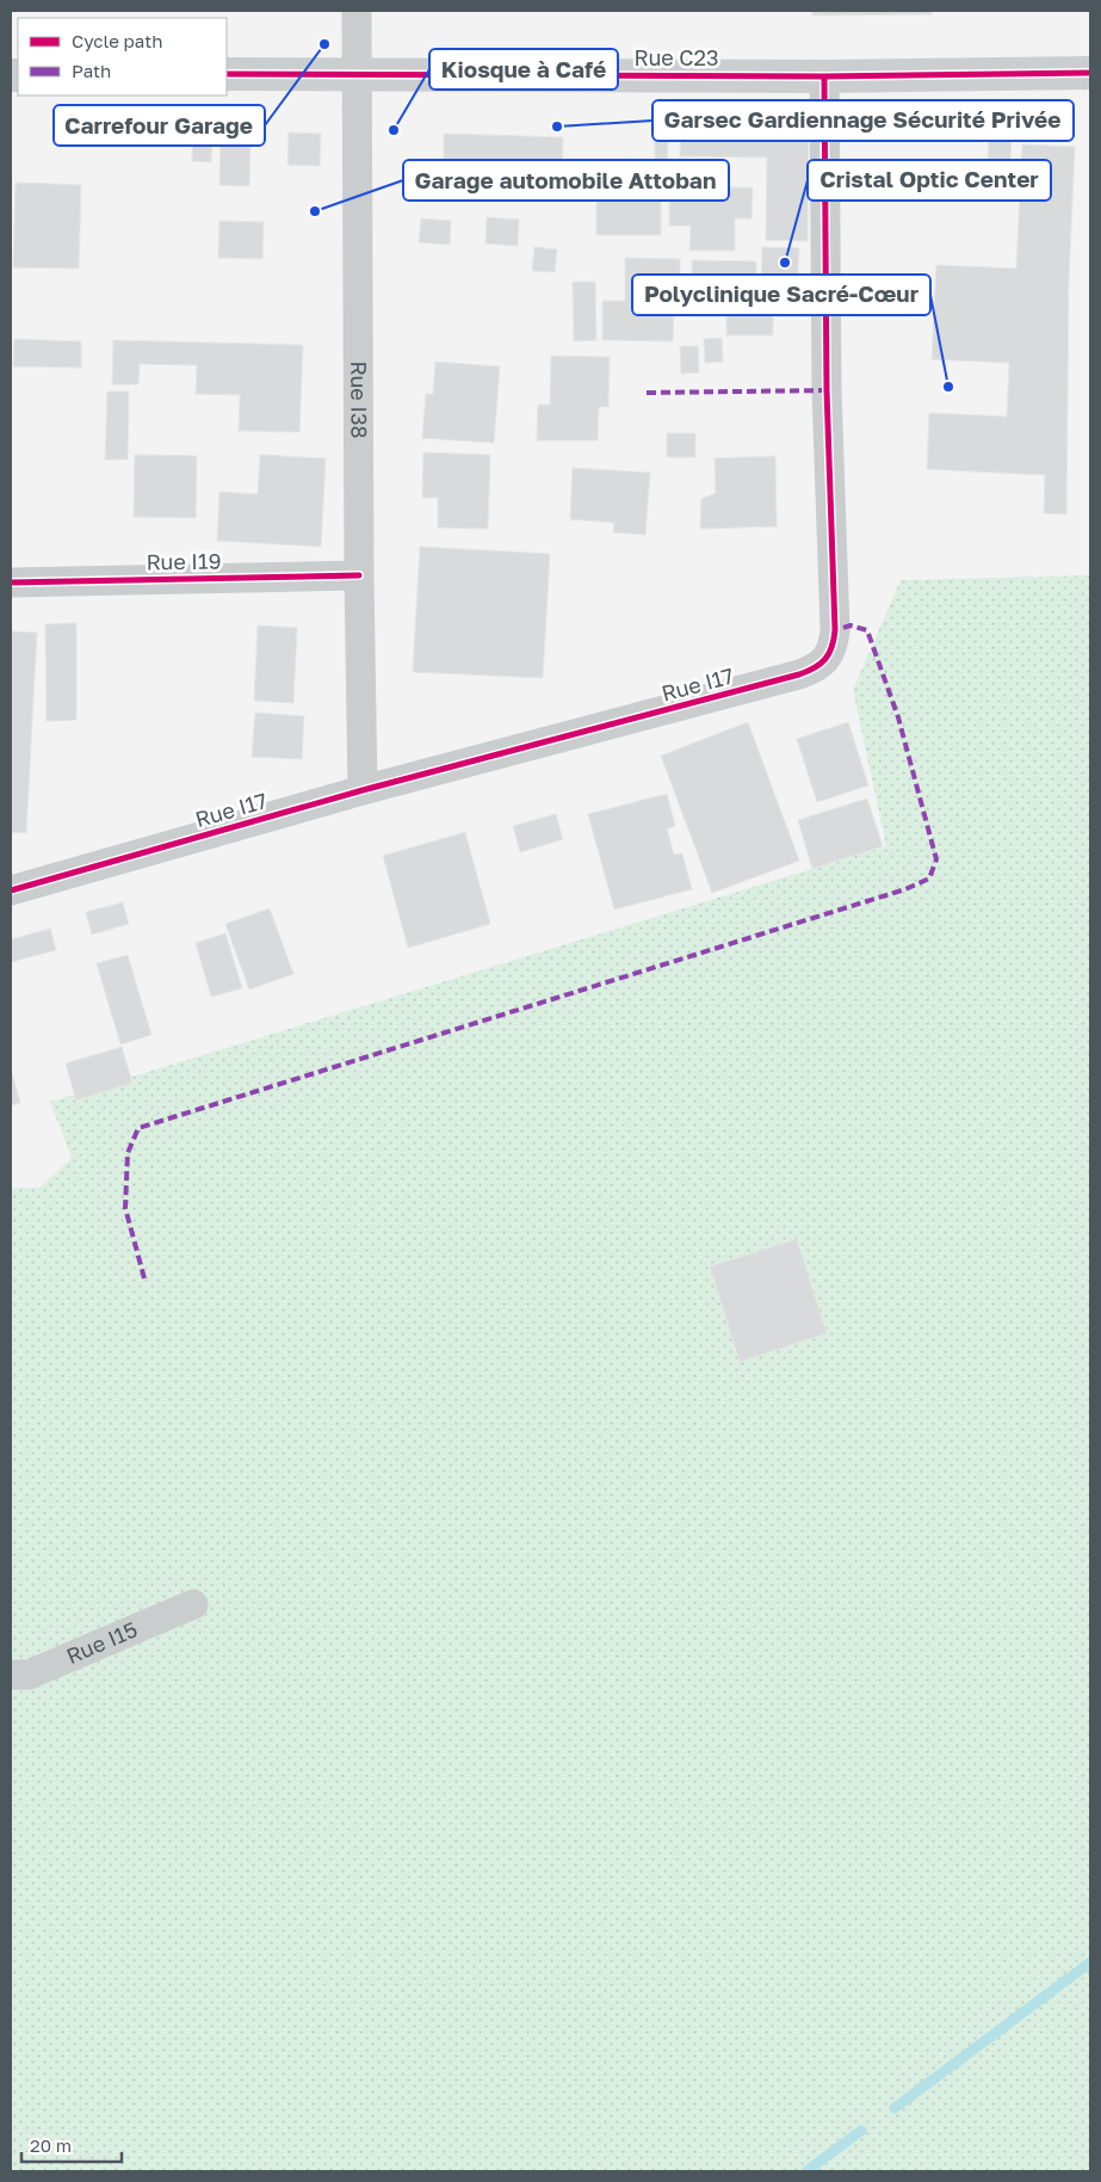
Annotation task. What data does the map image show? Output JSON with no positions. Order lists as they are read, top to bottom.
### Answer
{
  "streets": {
    "street": [
      "Rue C23",
      "Rue I38",
      "Rue I19",
      "Rue I17",
      "Rue I15"
    ]
  },
  "crossings": [
    ["Rue C23", "Rue I38"],
    ["Rue C23", "Rue I17"],
    ["Rue I38", "Rue I19"],
    ["Rue I38", "Rue I17"]
  ],
  "places": [
    "Carrefour Garage",
    "Garsec Gardiennage Sécurité Privée",
    "Kiosque à Café",
    "Garage automobile Attoban",
    "Cristal Optic Center",
    "Polyclinique Sacré-Cœur"
  ],
  "legend": ["Cycle path", "Path"],
  "scale_bar": "20 m"
}
